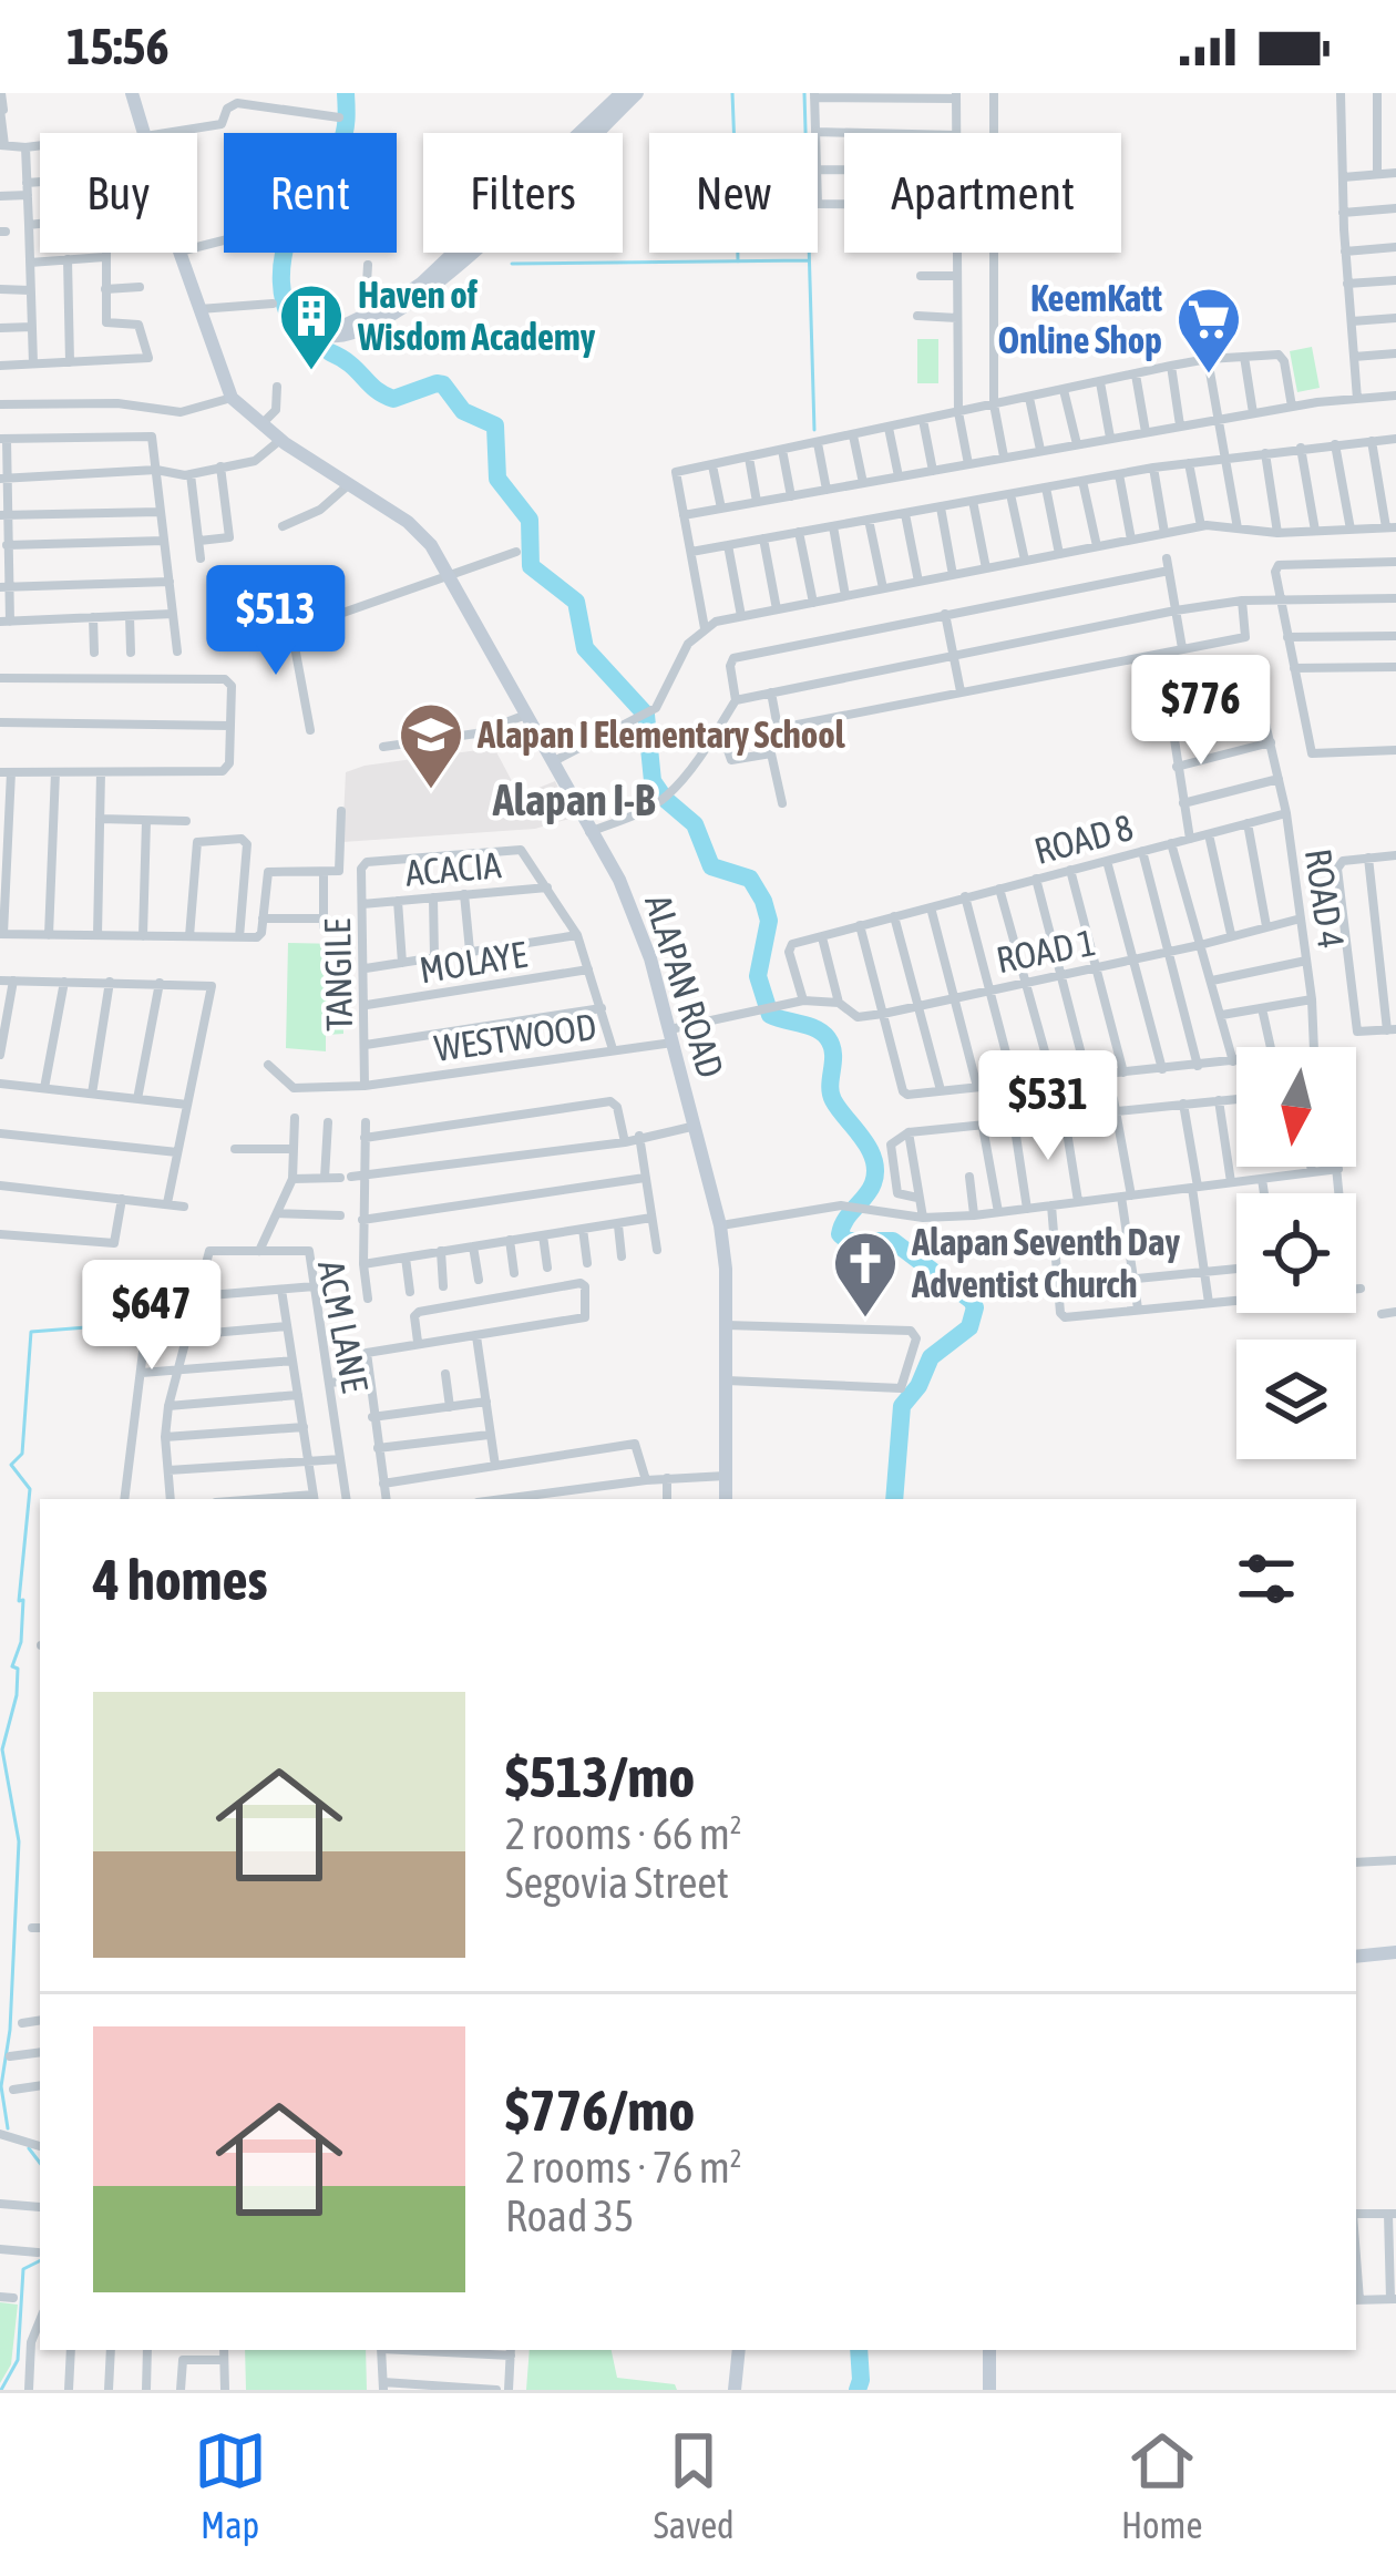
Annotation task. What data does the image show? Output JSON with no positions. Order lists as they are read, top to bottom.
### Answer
{
  "streets": {
    "street": [
      "ROAD 8",
      "ACACIA",
      "ROAD 4",
      "ROAD 1",
      "MOLAYE",
      "TANGILE",
      "ALAPAN ROAD",
      "WESTWOOD",
      "ACM LANE"
    ]
  },
  "crossings": [
    ["ROAD 8", "ROAD 4"],
    ["ACACIA", "TANGILE"],
    ["ROAD 4", "ROAD 1"],
    ["ROAD 1", "WESTWOOD"],
    ["MOLAYE", "TANGILE"],
    ["TANGILE", "WESTWOOD"],
    ["ALAPAN ROAD", "WESTWOOD"]
  ],
  "districts": ["Alapan I-B"],
  "places": {
    "building": ["Haven of Wisdom Academy"],
    "supermarket": ["KeemKatt Online Shop"],
    "school or university": ["Alapan I Elementary School"],
    "church": ["Alapan Seventh Day Adventist Church"]
  },
  "north": "bottom",
  "page": {
    "status": "15:56",
    "chip": [
      "Buy",
      "Rent",
      "Filters",
      "New",
      "Apartment"
    ],
    "price": [
      "$513",
      "$776",
      "$531",
      "$647"
    ],
    "heading": "4 homes",
    "list": [
      {
        "name": "$513/mo",
        "note": "2 rooms · 66 m² · Segovia Street"
      },
      {
        "name": "$776/mo",
        "note": "2 rooms · 76 m² · Road 35"
      }
    ],
    "tabs": ["Map", "Saved", "Home"]
  }
}
